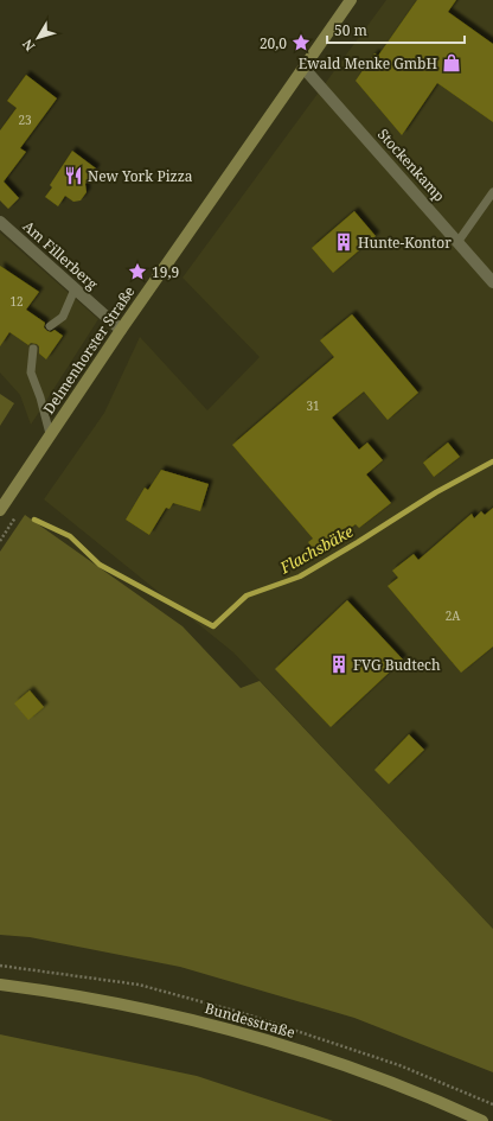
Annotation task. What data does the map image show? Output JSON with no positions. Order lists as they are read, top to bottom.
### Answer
{
  "streets": {
    "main road": ["Delmenhorster Straße", "Bundesstraße"],
    "street": ["Stockenkamp", "Am Fillerberg"]
  },
  "crossings": [
    ["Stockenkamp", "Delmenhorster Straße"],
    ["Am Fillerberg", "Delmenhorster Straße"]
  ],
  "water": ["Flachsbäke"],
  "places": {
    "place": ["20,0", "19,9"],
    "shop": ["Ewald Menke GmbH"],
    "restaurant": ["New York Pizza"],
    "building": ["Hunte-Kontor", "FVG Budtech"]
  },
  "house_numbers": [
    "23",
    "12",
    "31",
    "2A"
  ],
  "scale_bar": "50 m",
  "north": "bottom left"
}
